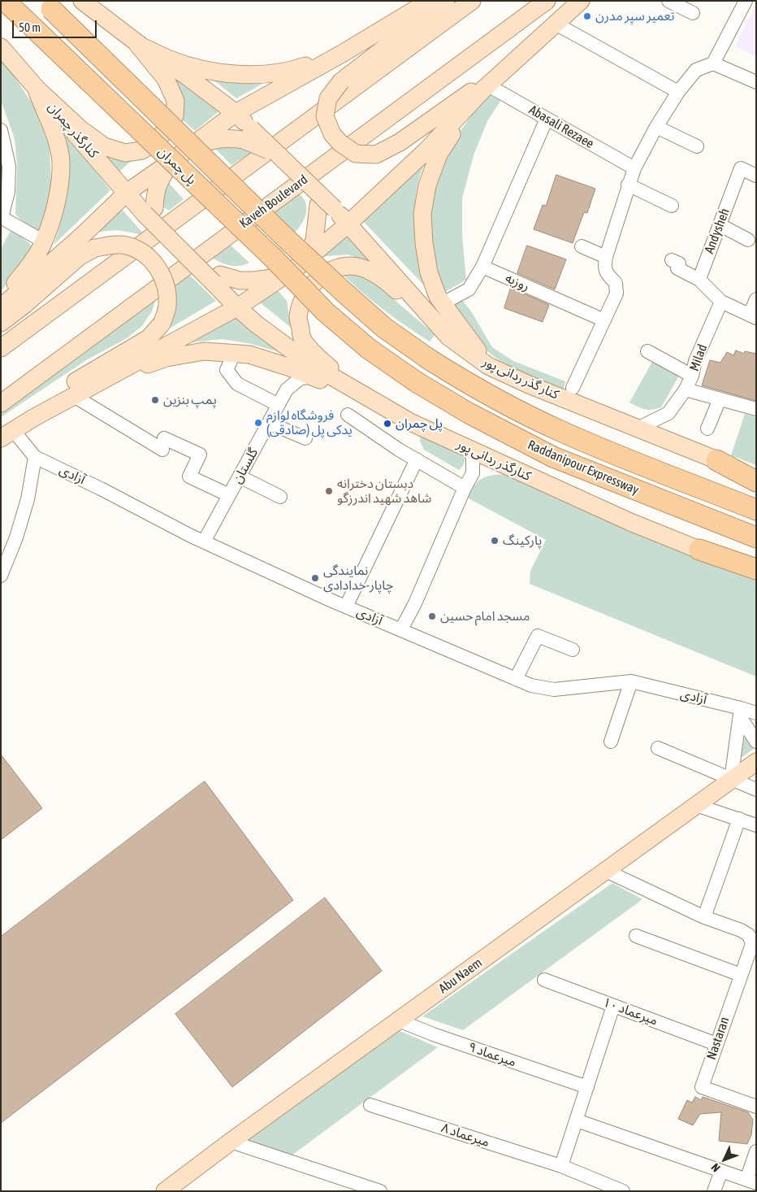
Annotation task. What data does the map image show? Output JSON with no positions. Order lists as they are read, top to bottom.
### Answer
{
  "streets": {
    "highway": ["پل چمران", "Raddanipour Expressway"],
    "main road": [
      "کنارگذر چمران",
      "Kaveh Boulevard",
      "کنار گذر ردانی پور",
      "کنارگذر ردانی پور",
      "Abu Naem"
    ],
    "street": [
      "Abasali Rezaee",
      "Andysheh",
      "روزبه",
      "Milad",
      "گلستان",
      "آزادی",
      "میرعماد ۱۰",
      "Nastaran",
      "میرعماد ۹",
      "میرعماد ۸"
    ]
  },
  "crossings": [
    ["کنارگذر چمران", "کنارگذر ردانی پور"],
    ["پل چمران", "Raddanipour Expressway"],
    ["Milad", "کنار گذر ردانی پور"],
    ["گلستان", "آزادی"],
    ["Abu Naem", "Nastaran"],
    ["Abu Naem", "میرعماد ۹"],
    ["میرعماد ۱۰", "Nastaran"]
  ],
  "places": [
    "تعمیر سپر مدرن",
    "پمپ بنزین",
    "فروشگاه لوازم یدکی پل (صادقی)",
    "پل چمران",
    "دبستان دخترانه شاهد شهید اندرزگو",
    "پارکینگ",
    "نمایندگی چاپار-خدادادی",
    "مسجد امام حسین"
  ],
  "scale_bar": "50 m",
  "north": "bottom left"
}
